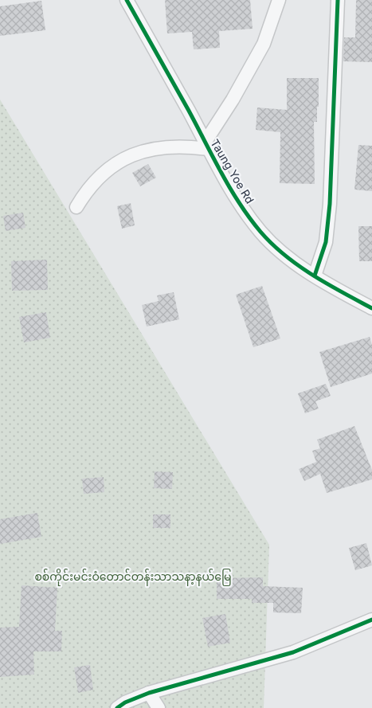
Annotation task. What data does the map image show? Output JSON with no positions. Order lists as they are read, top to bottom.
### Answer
{
  "streets": {
    "street": ["Taung Yoe Rd"]
  },
  "parks": ["စစ်ကိုင်းမင်းဝံတောင်တန်းသာသနာ့နယ်မြေ"]
}
